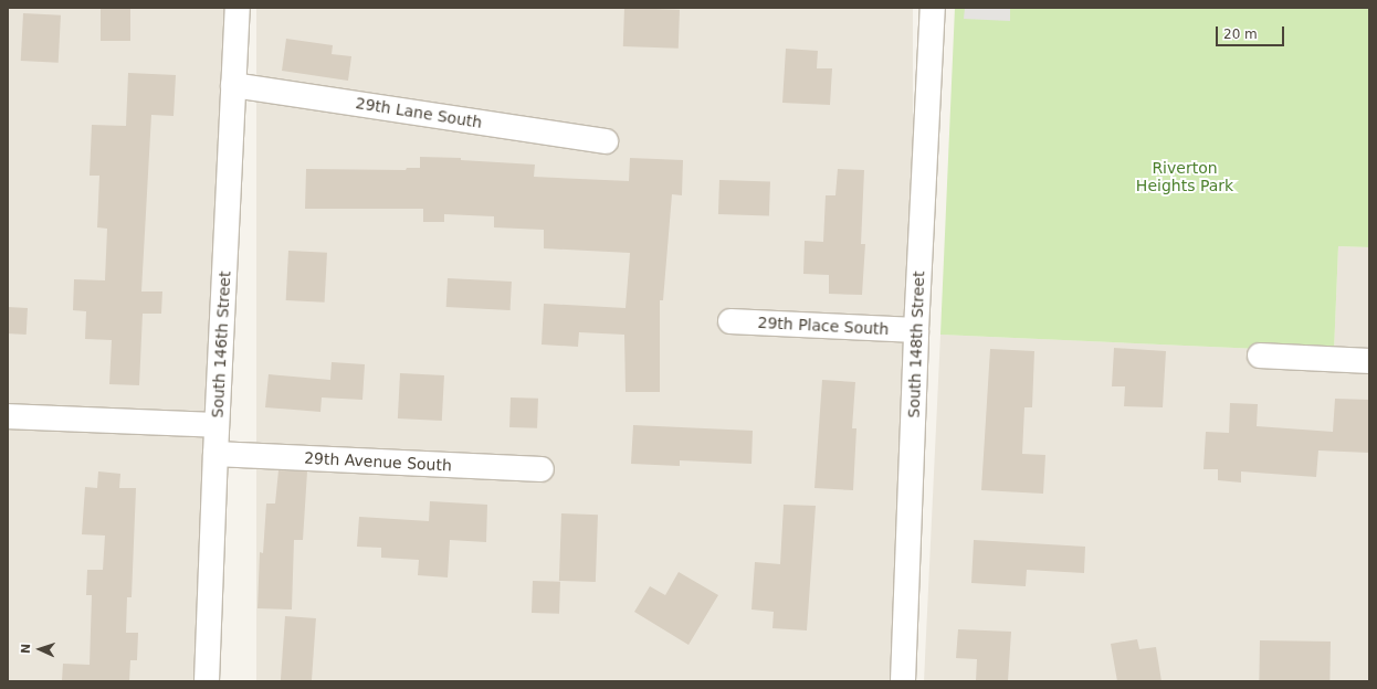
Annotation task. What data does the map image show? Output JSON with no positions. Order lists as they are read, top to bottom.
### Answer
{
  "streets": {
    "street": [
      "29th Lane South",
      "29th Place South",
      "South 146th Street",
      "South 148th Street",
      "29th Avenue South"
    ]
  },
  "crossings": [
    ["29th Lane South", "South 146th Street"],
    ["29th Place South", "South 148th Street"],
    ["South 146th Street", "29th Avenue South"]
  ],
  "parks": ["Riverton Heights Park"],
  "scale_bar": "20 m",
  "north": "left"
}
